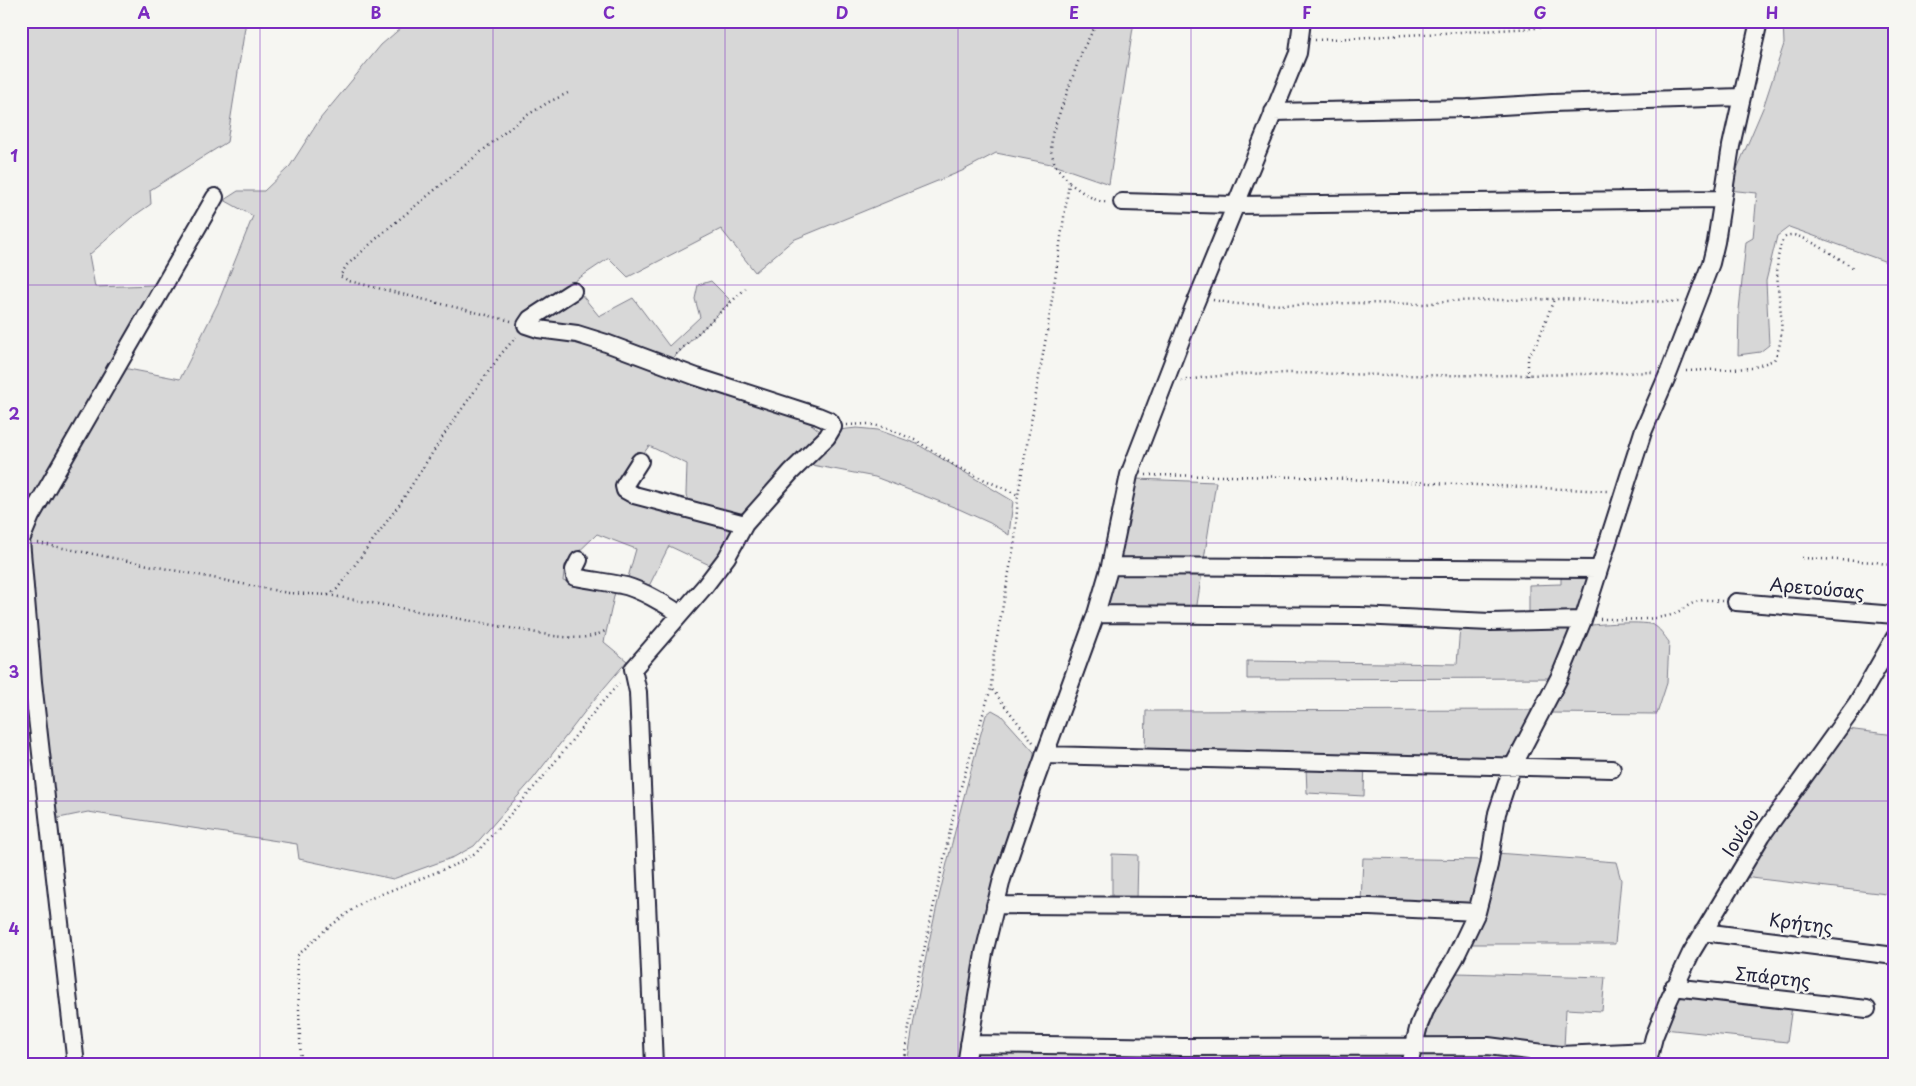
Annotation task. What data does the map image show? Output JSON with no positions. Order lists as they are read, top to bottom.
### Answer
{
  "streets": {
    "street": [
      "Αρετούσας",
      "Ιονίου",
      "Κρήτης",
      "Σπάρτης"
    ]
  },
  "crossings": [
    ["Ιονίου", "Κρήτης"],
    ["Ιονίου", "Σπάρτης"]
  ],
  "grid": {
    "columns": [
      "A",
      "B",
      "C",
      "D",
      "E",
      "F",
      "G",
      "H"
    ],
    "rows": [
      "1",
      "2",
      "3",
      "4"
    ]
  }
}
